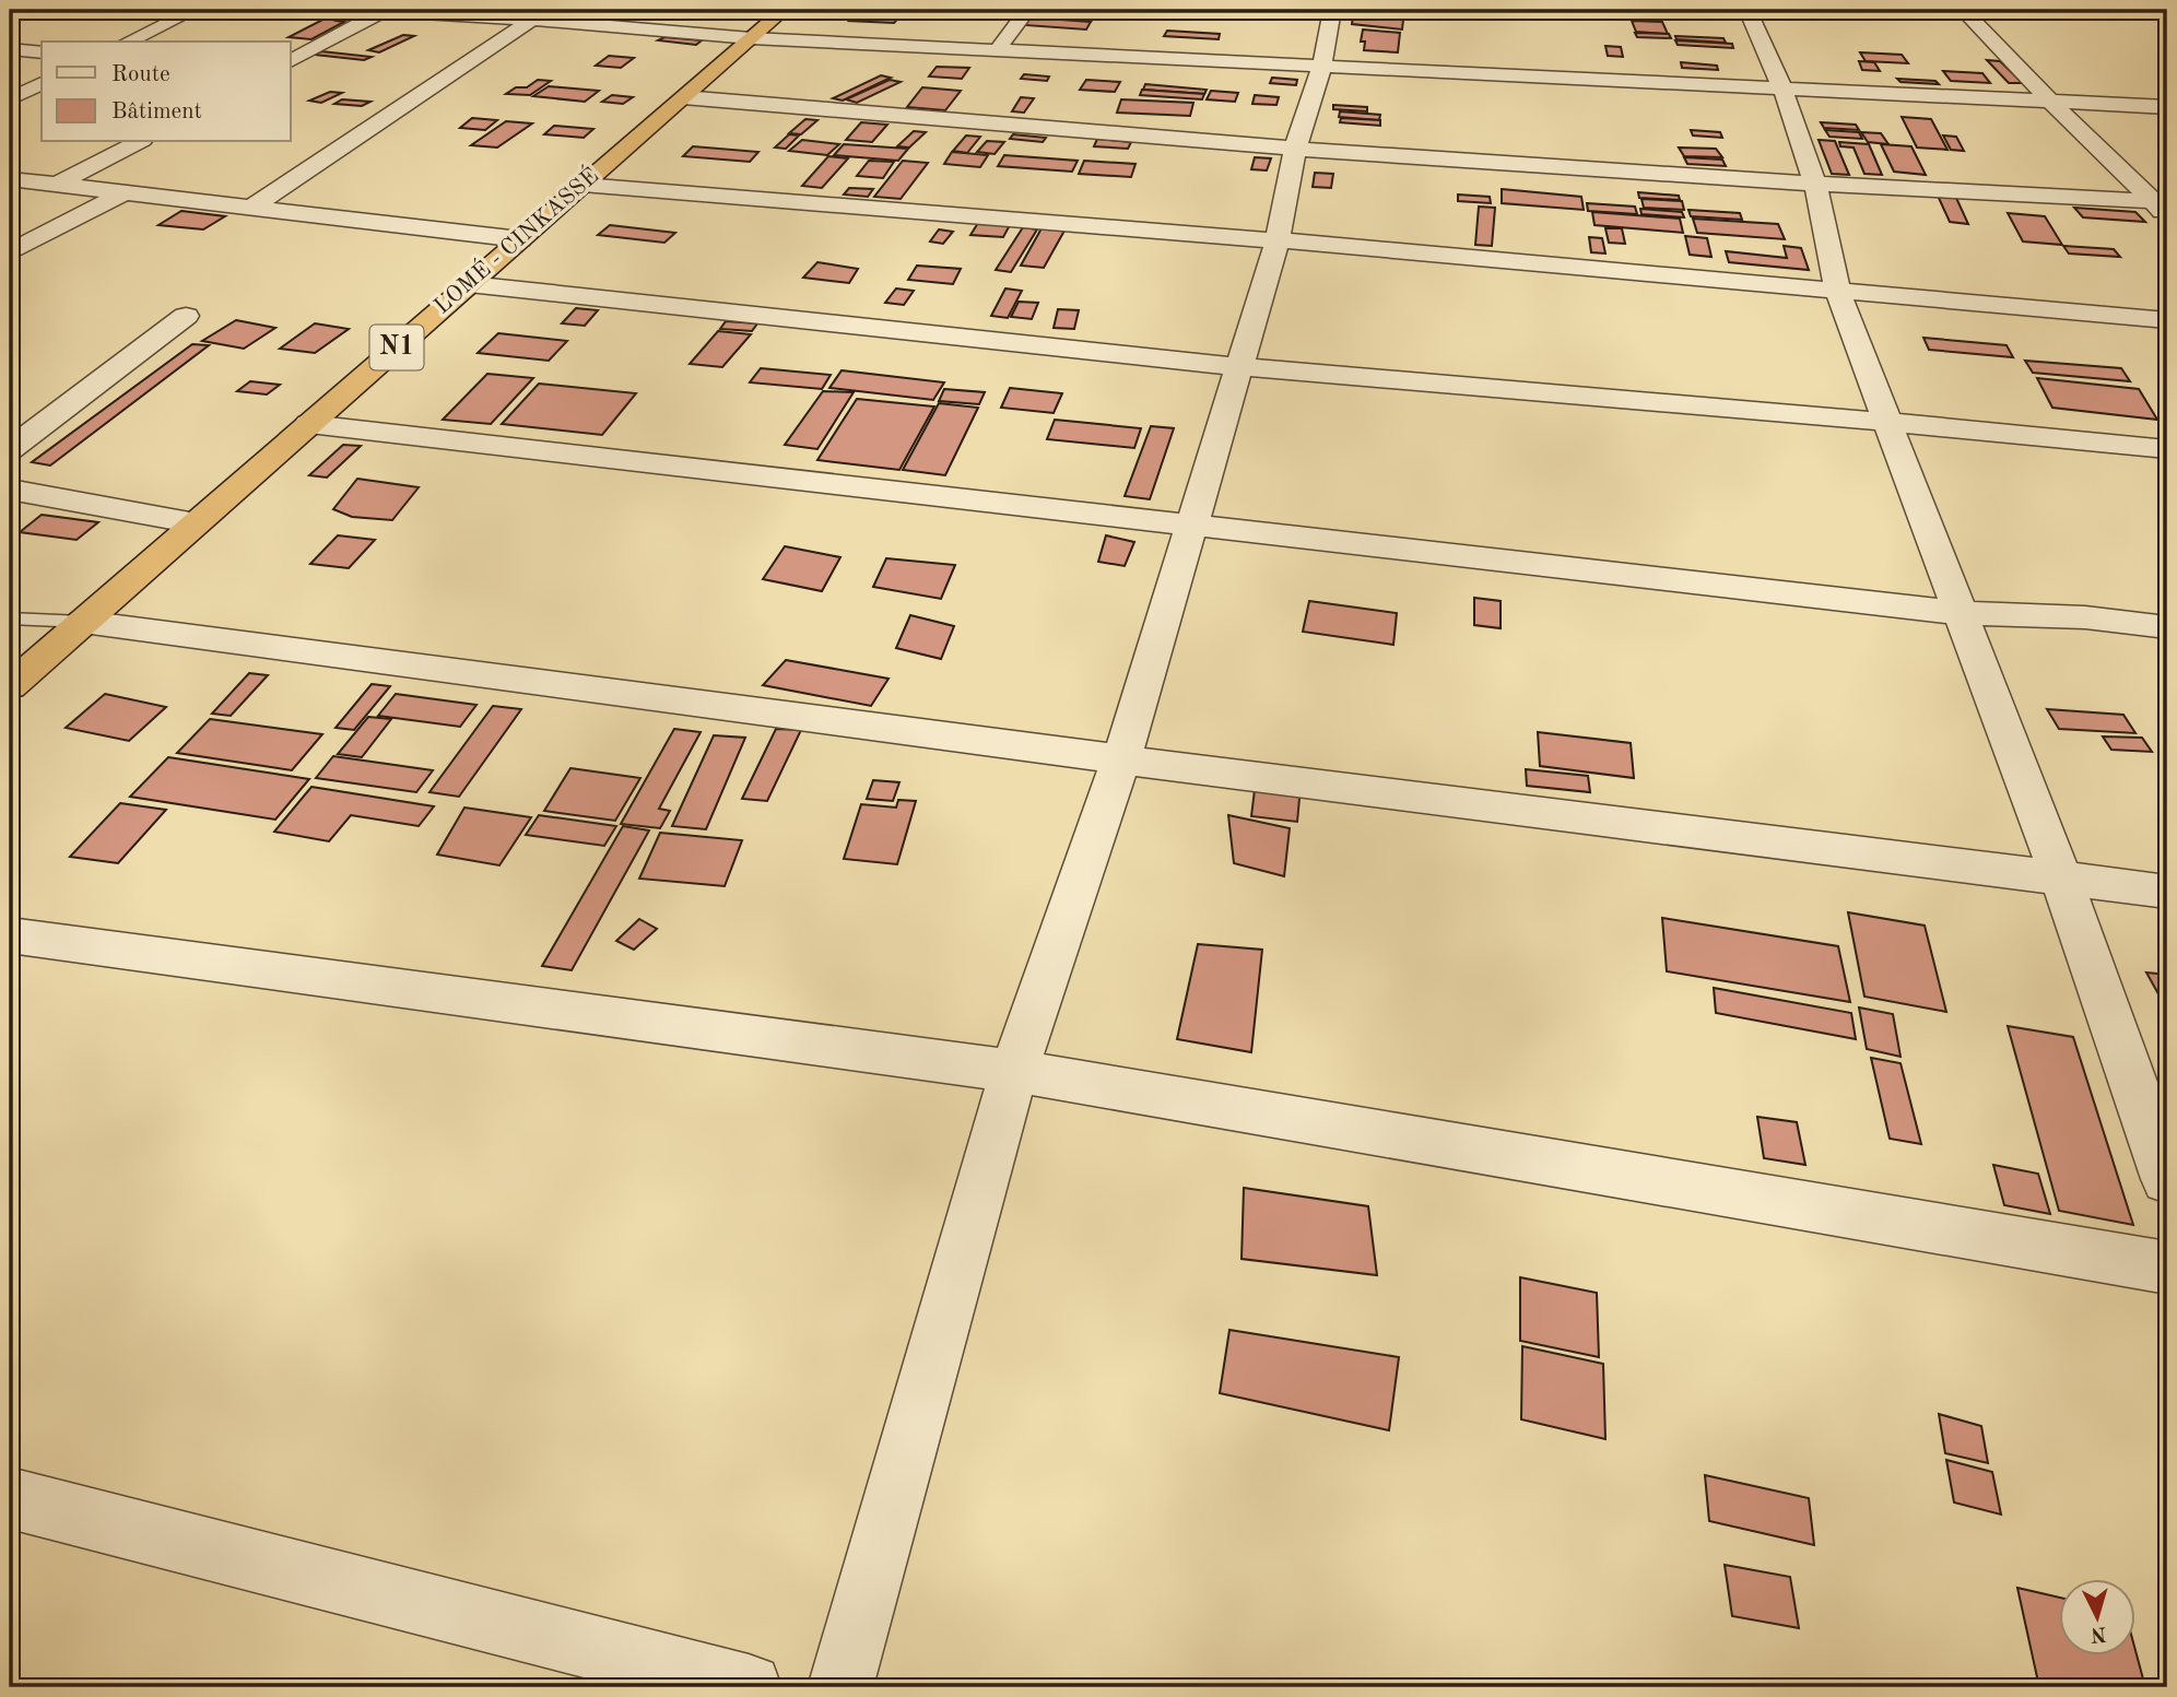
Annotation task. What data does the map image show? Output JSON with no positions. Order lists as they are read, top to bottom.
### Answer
{
  "streets": {
    "highway": ["LOMÉ - CINKASSÉ", "N1"]
  },
  "legend": ["Route", "Bâtiment"],
  "north": "bottom"
}
